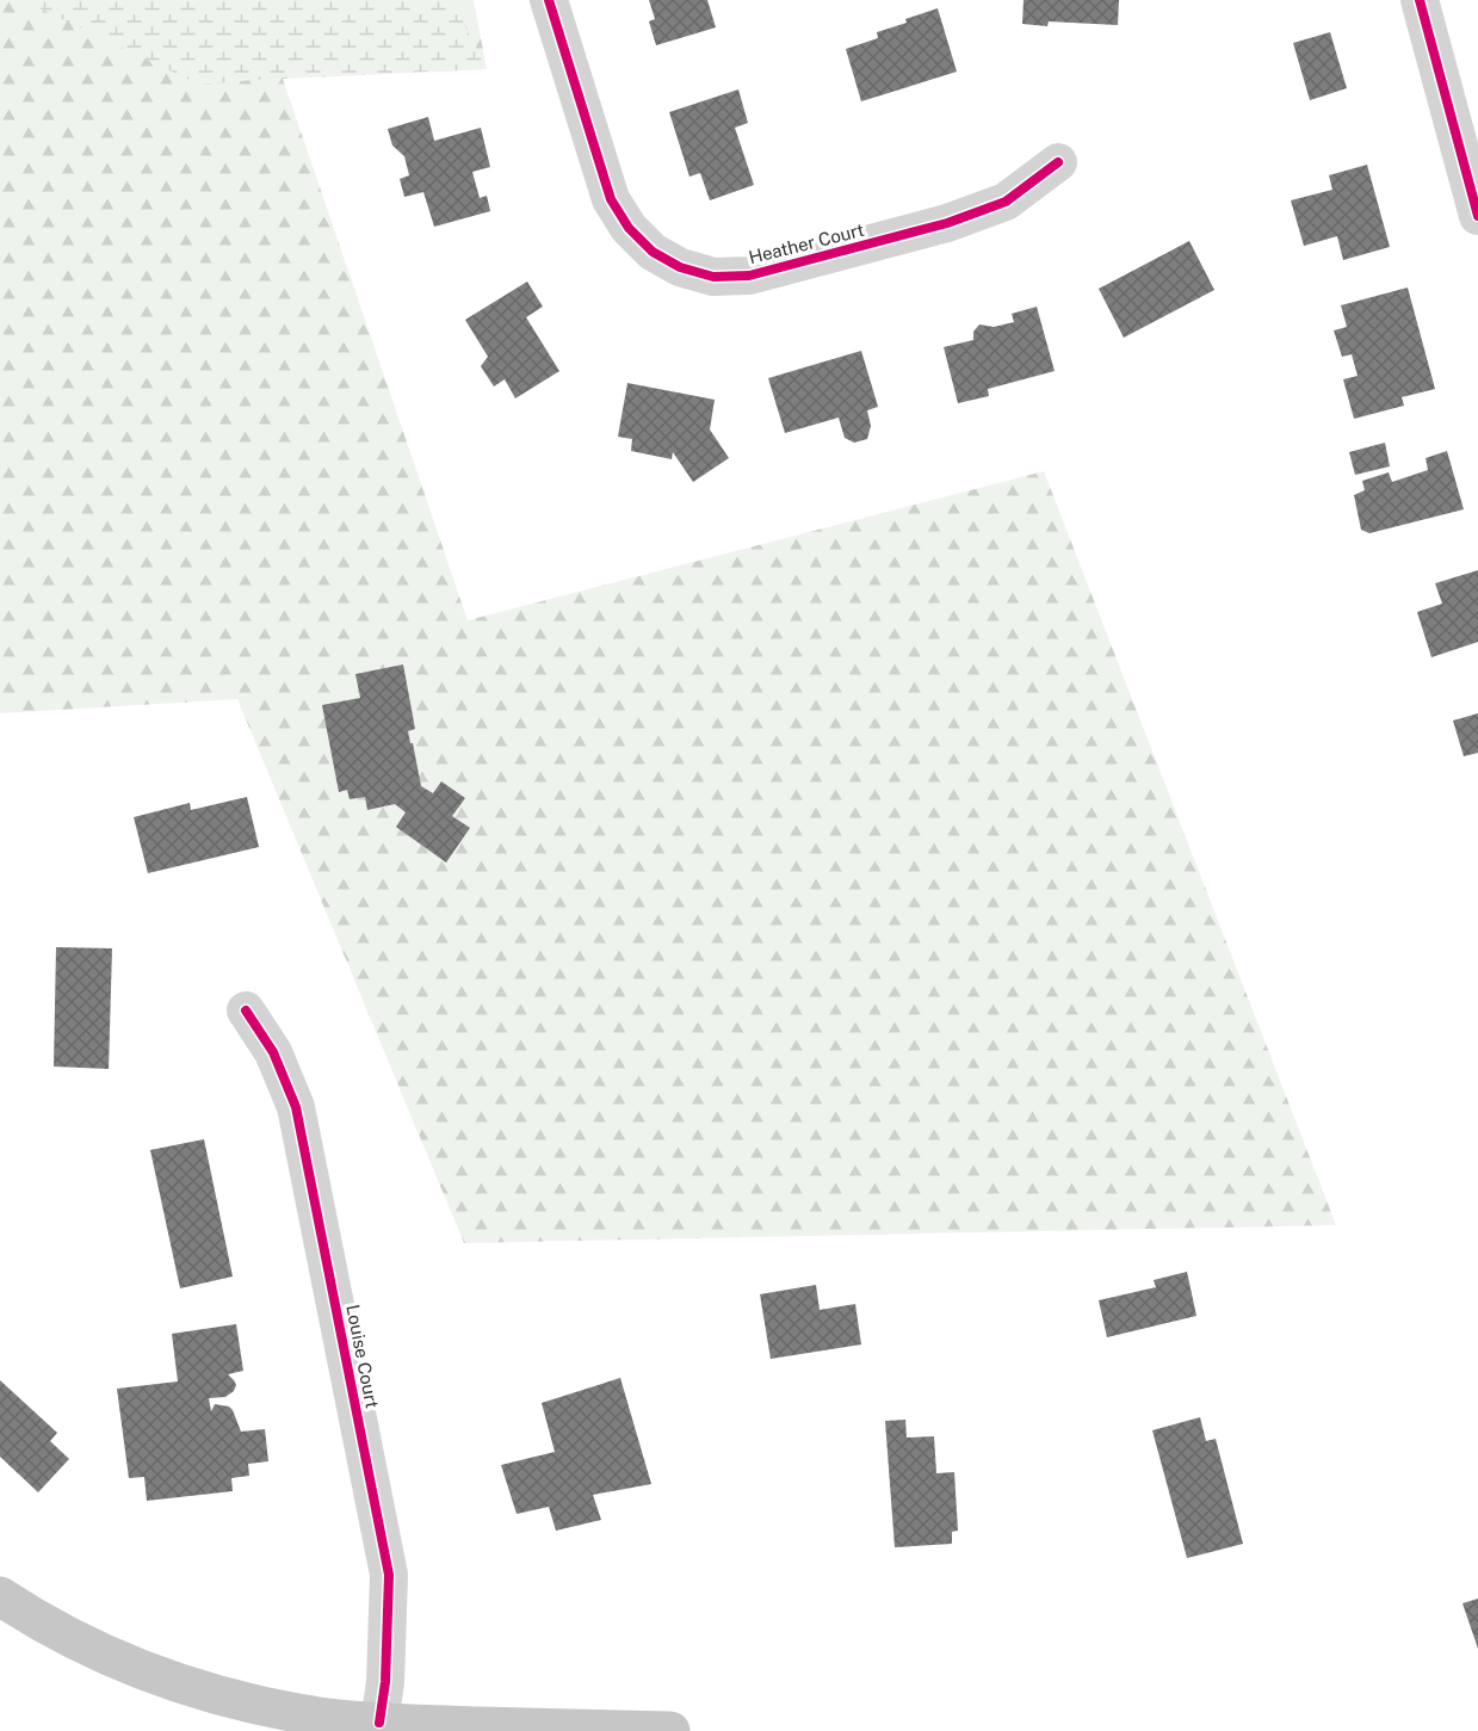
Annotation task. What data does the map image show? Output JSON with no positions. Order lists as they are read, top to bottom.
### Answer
{
  "streets": {
    "street": ["Heather Court", "Louise Court"]
  }
}
